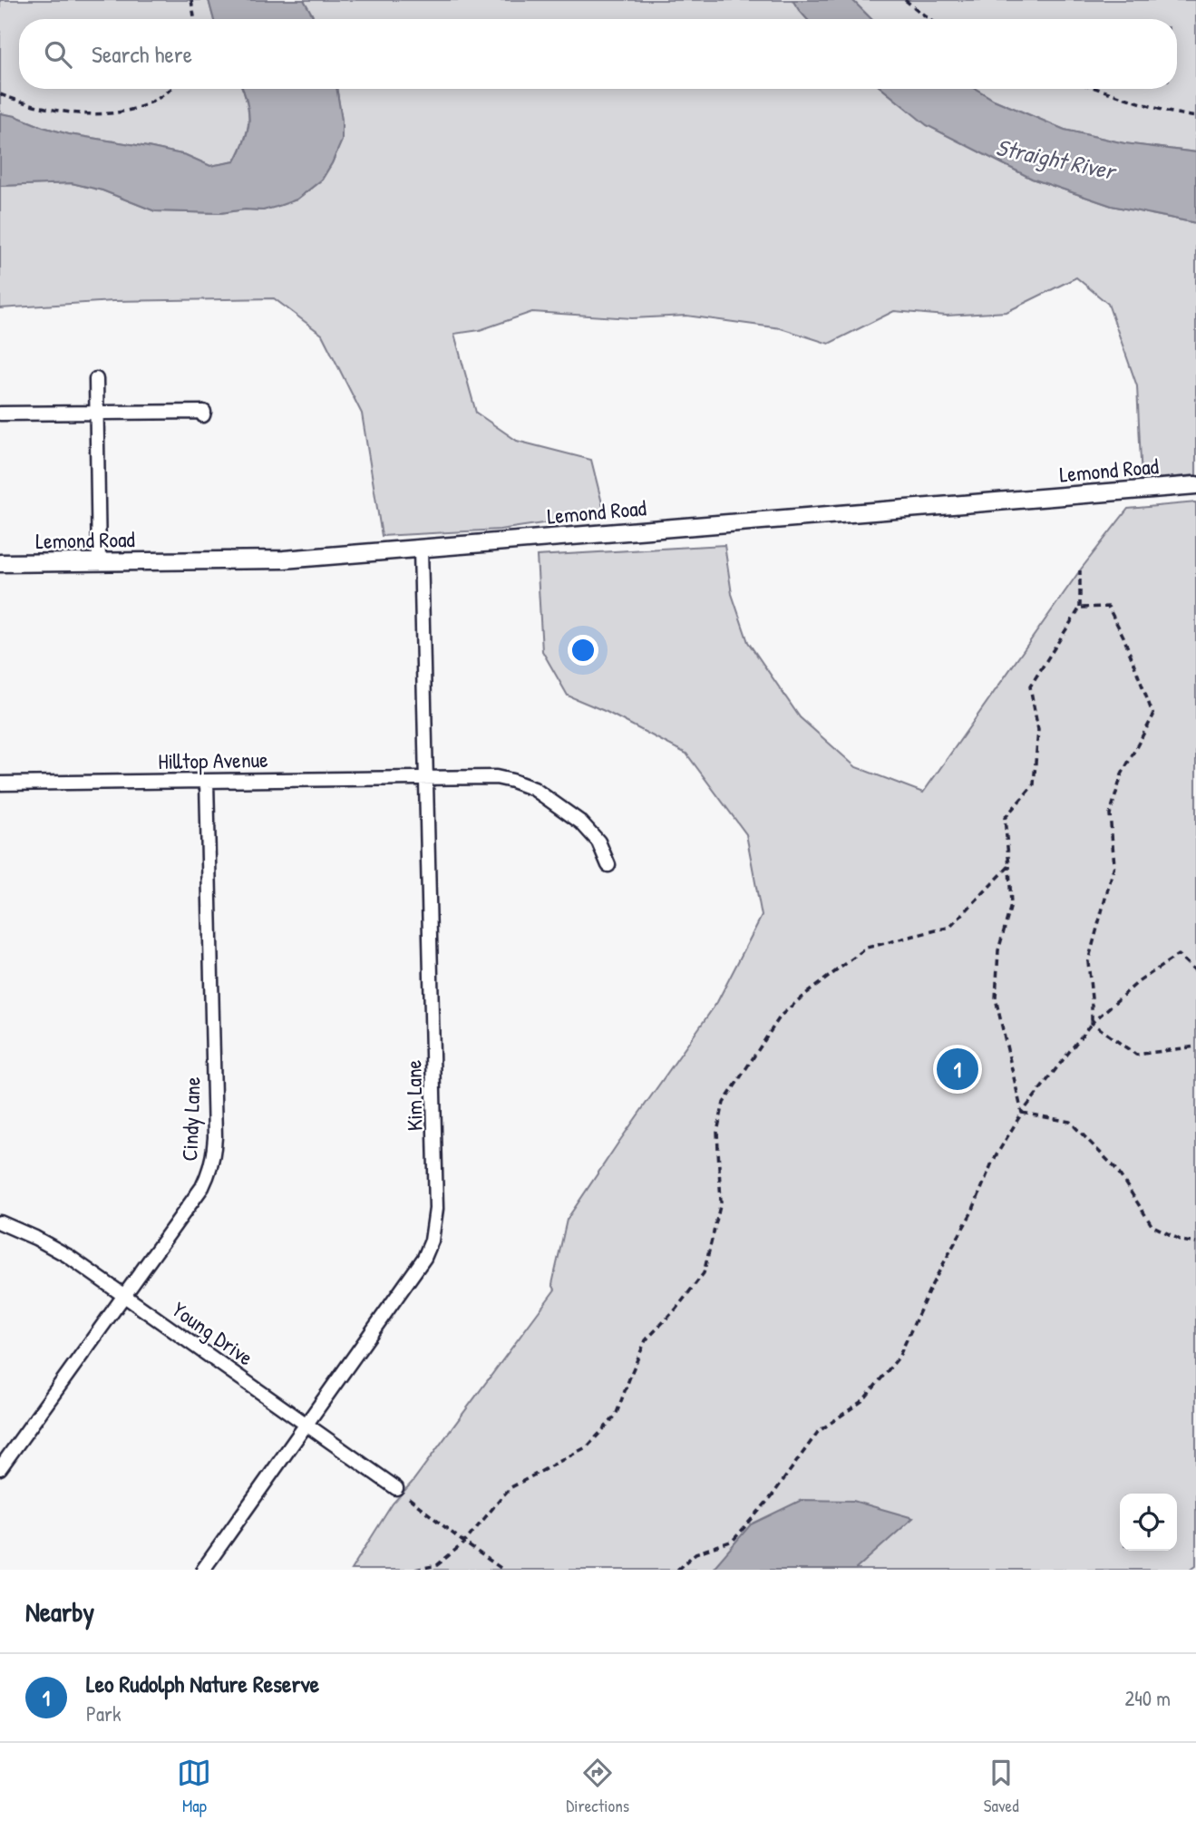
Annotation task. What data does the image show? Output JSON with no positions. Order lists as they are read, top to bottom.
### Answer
{
  "streets": {
    "street": [
      "Lemond Road",
      "Hilltop Avenue",
      "Kim Lane",
      "Cindy Lane",
      "Young Drive"
    ]
  },
  "crossings": [
    ["Lemond Road", "Kim Lane"],
    ["Hilltop Avenue", "Kim Lane"],
    ["Hilltop Avenue", "Cindy Lane"],
    ["Kim Lane", "Young Drive"],
    ["Cindy Lane", "Young Drive"]
  ],
  "water": ["Straight River"],
  "page": {
    "search": "Search here",
    "pins": "1",
    "heading": "Nearby",
    "list": [
      {
        "mark": "1",
        "name": "Leo Rudolph Nature Reserve",
        "note": "Park",
        "value": "240 m"
      }
    ],
    "nav": ["Map", "Directions", "Saved"]
  }
}
